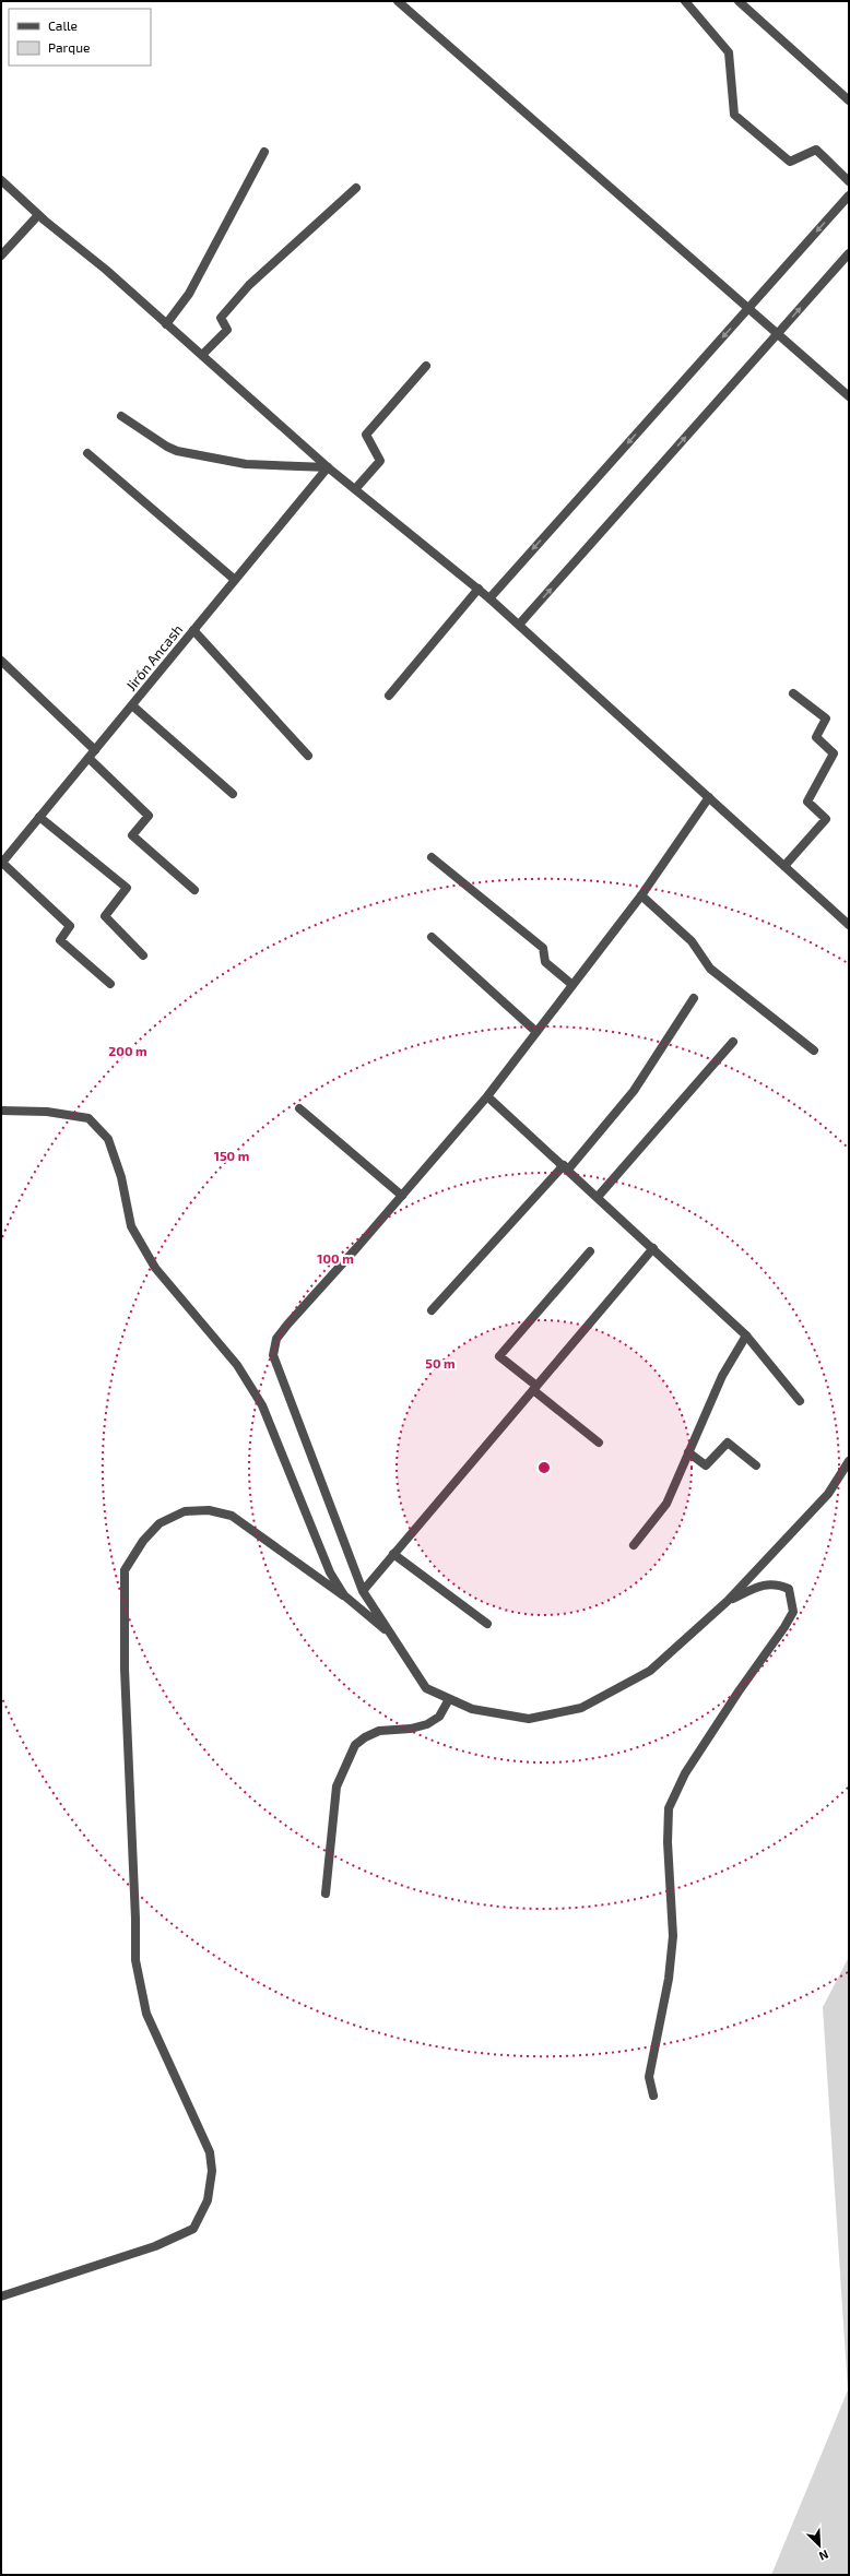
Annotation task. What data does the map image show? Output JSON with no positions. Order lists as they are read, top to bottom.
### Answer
{
  "streets": {
    "street": ["Jirón Ancash"]
  },
  "legend": ["Calle", "Parque"],
  "north": "bottom right",
  "rings": [
    "200 m",
    "150 m",
    "100 m",
    "50 m"
  ]
}
